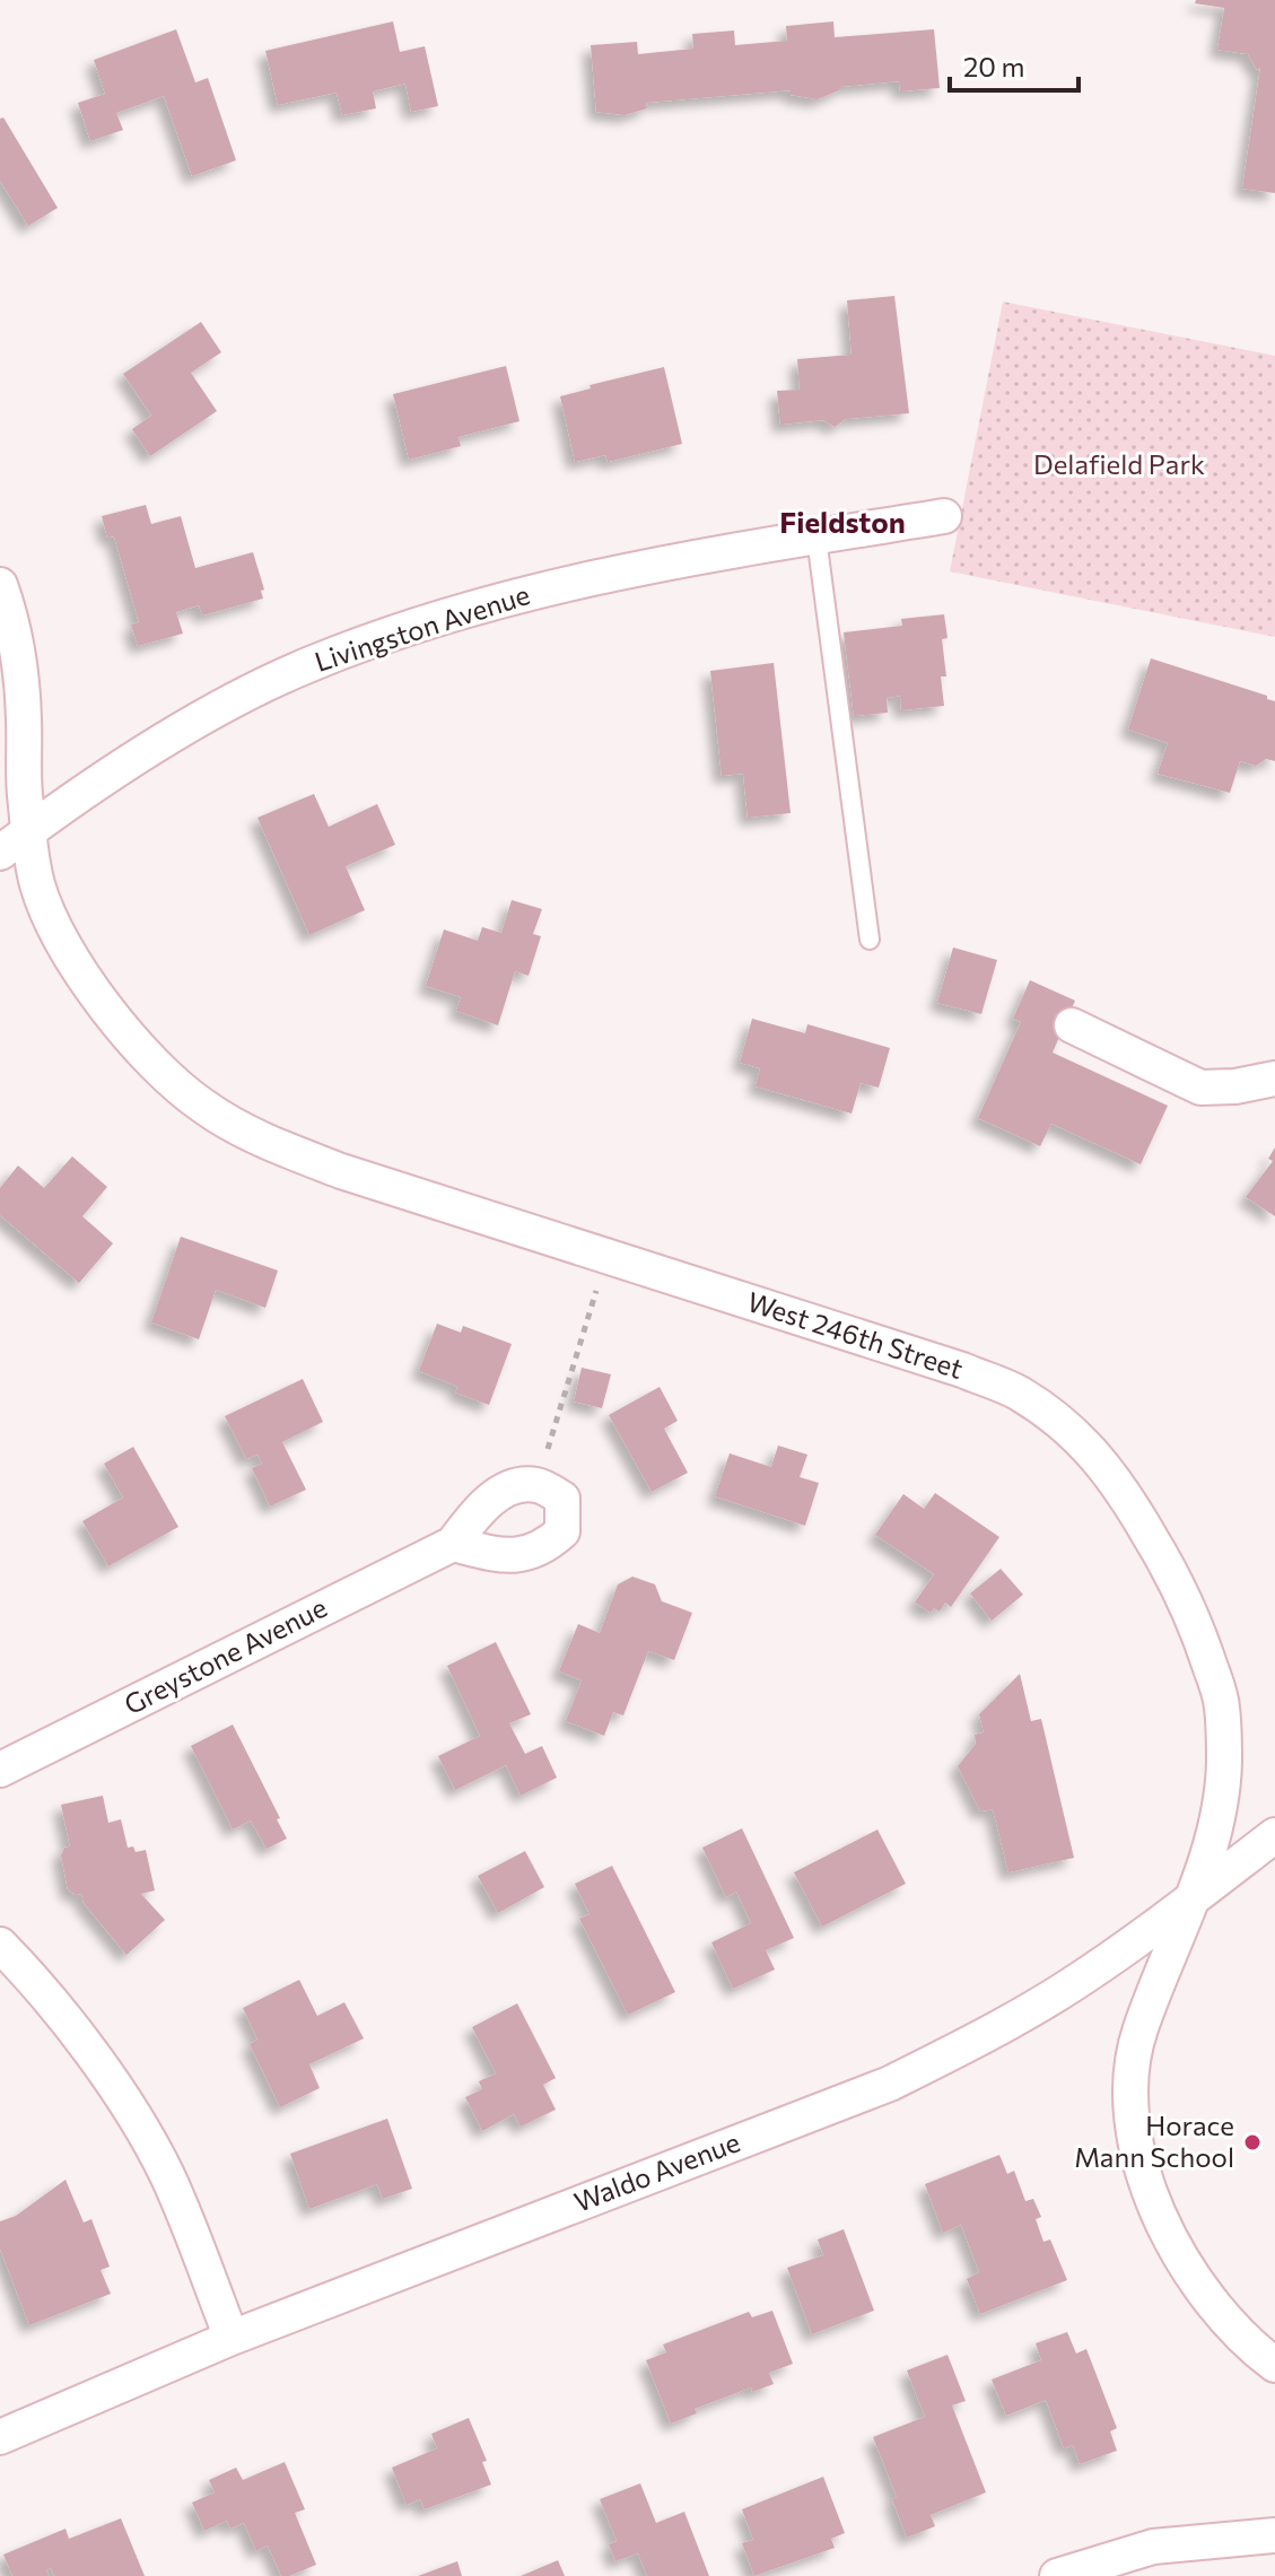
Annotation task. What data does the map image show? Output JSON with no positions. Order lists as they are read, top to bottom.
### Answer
{
  "streets": {
    "street": [
      "Livingston Avenue",
      "West 246th Street",
      "Greystone Avenue",
      "Waldo Avenue"
    ]
  },
  "crossings": [
    ["Livingston Avenue", "West 246th Street"],
    ["West 246th Street", "Waldo Avenue"]
  ],
  "districts": ["Fieldston"],
  "parks": ["Delafield Park"],
  "places": ["Horace Mann School"],
  "scale_bar": "20 m"
}
